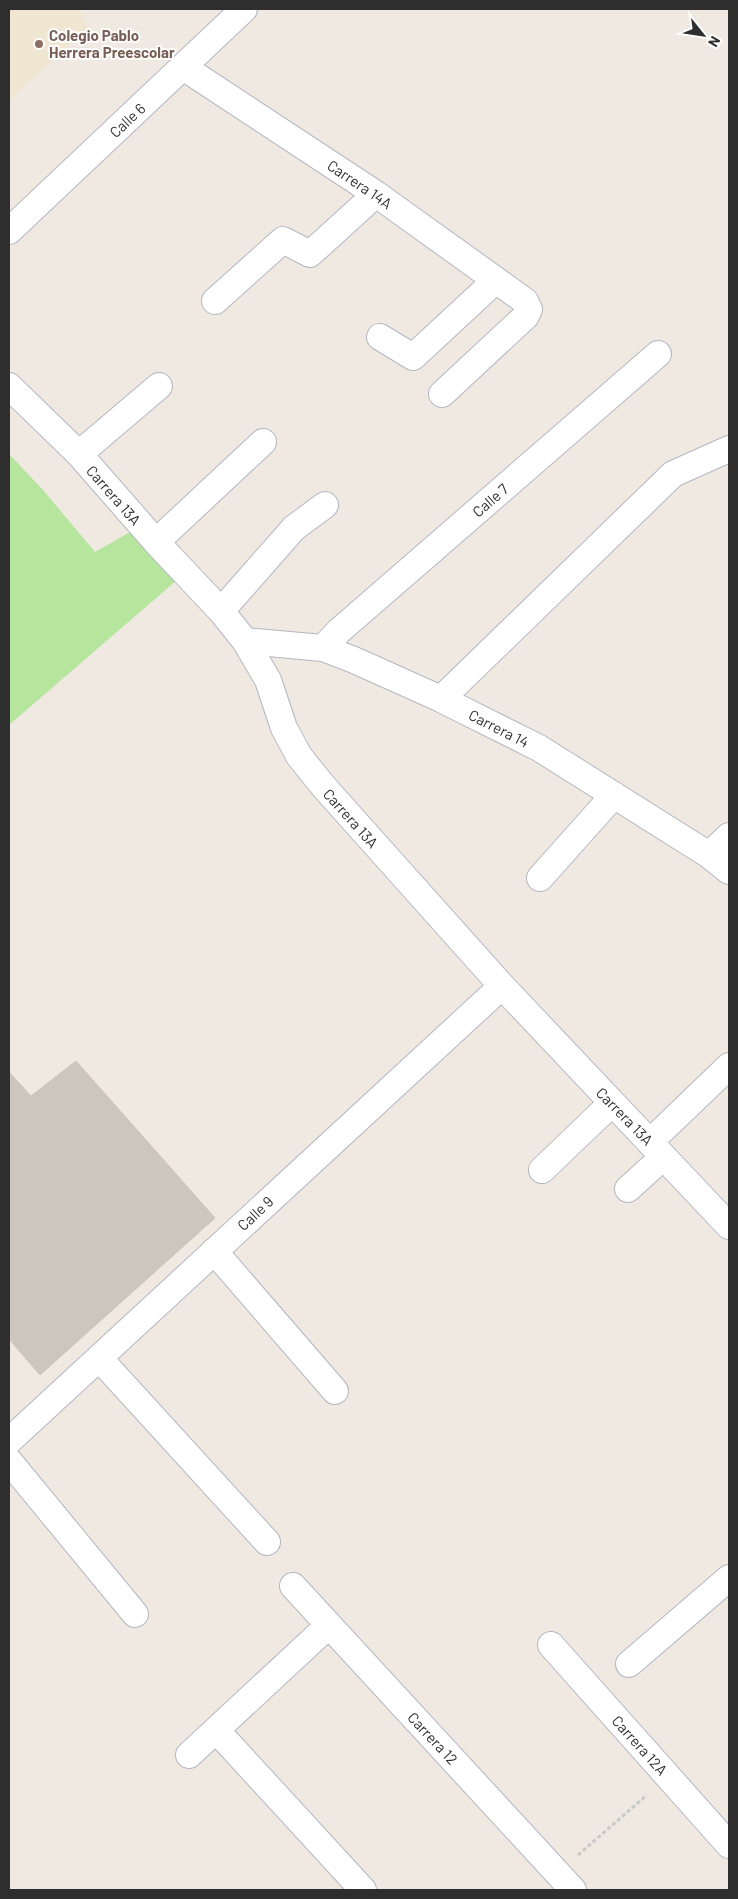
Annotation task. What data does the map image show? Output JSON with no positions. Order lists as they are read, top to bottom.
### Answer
{
  "streets": {
    "street": [
      "Calle 6",
      "Carrera 14A",
      "Carrera 13A",
      "Calle 7",
      "Carrera 14",
      "Calle 9",
      "Carrera 12",
      "Carrera 12A"
    ]
  },
  "crossings": [
    ["Calle 6", "Carrera 14A"],
    ["Carrera 13A", "Carrera 14"],
    ["Carrera 13A", "Calle 9"],
    ["Calle 7", "Carrera 14"]
  ],
  "places": ["Colegio Pablo Herrera Preescolar"],
  "north": "bottom right"
}
